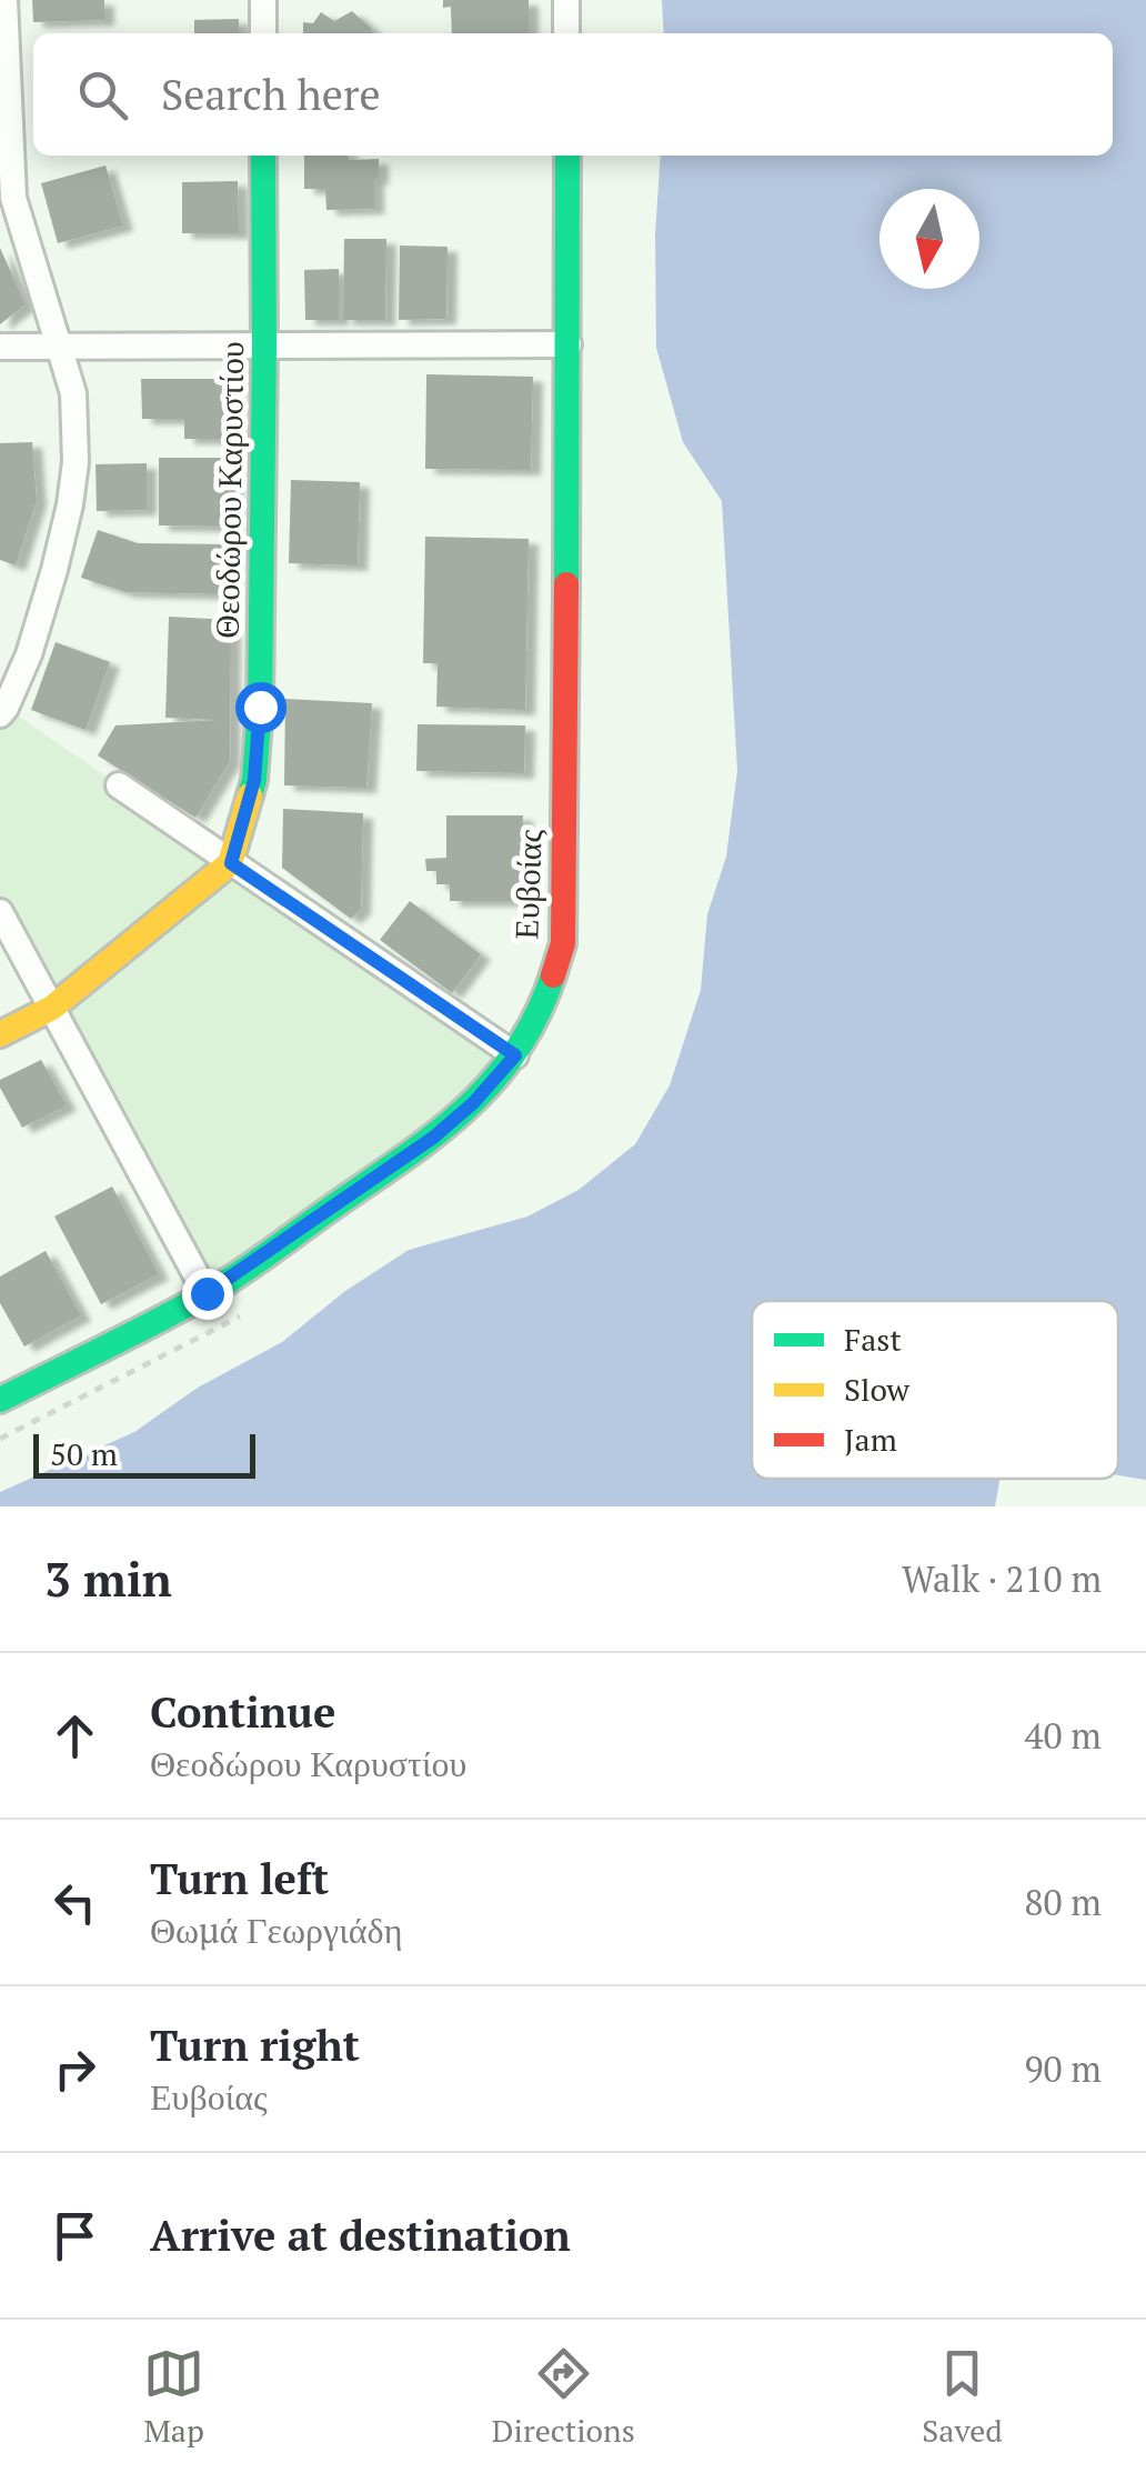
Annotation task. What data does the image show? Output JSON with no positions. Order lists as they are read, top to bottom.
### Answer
{
  "streets": {
    "street": ["Θεοδώρου Καρυστίου", "Ευβοίας"]
  },
  "legend": ["Fast", "Slow", "Jam"],
  "scale_bar": "50 m",
  "north": "bottom",
  "page": {
    "search": "Search here",
    "scale": "50 m",
    "heading": ["3 min", "Walk · 210 m"],
    "list": [
      ["Continue", "Θεοδώρου Καρυστίου", "40 m"],
      ["Turn left", "Θωμά Γεωργιάδη", "80 m"],
      ["Turn right", "Ευβοίας", "90 m"],
      "Arrive at destination"
    ],
    "nav": ["Map", "Directions", "Saved"]
  }
}
